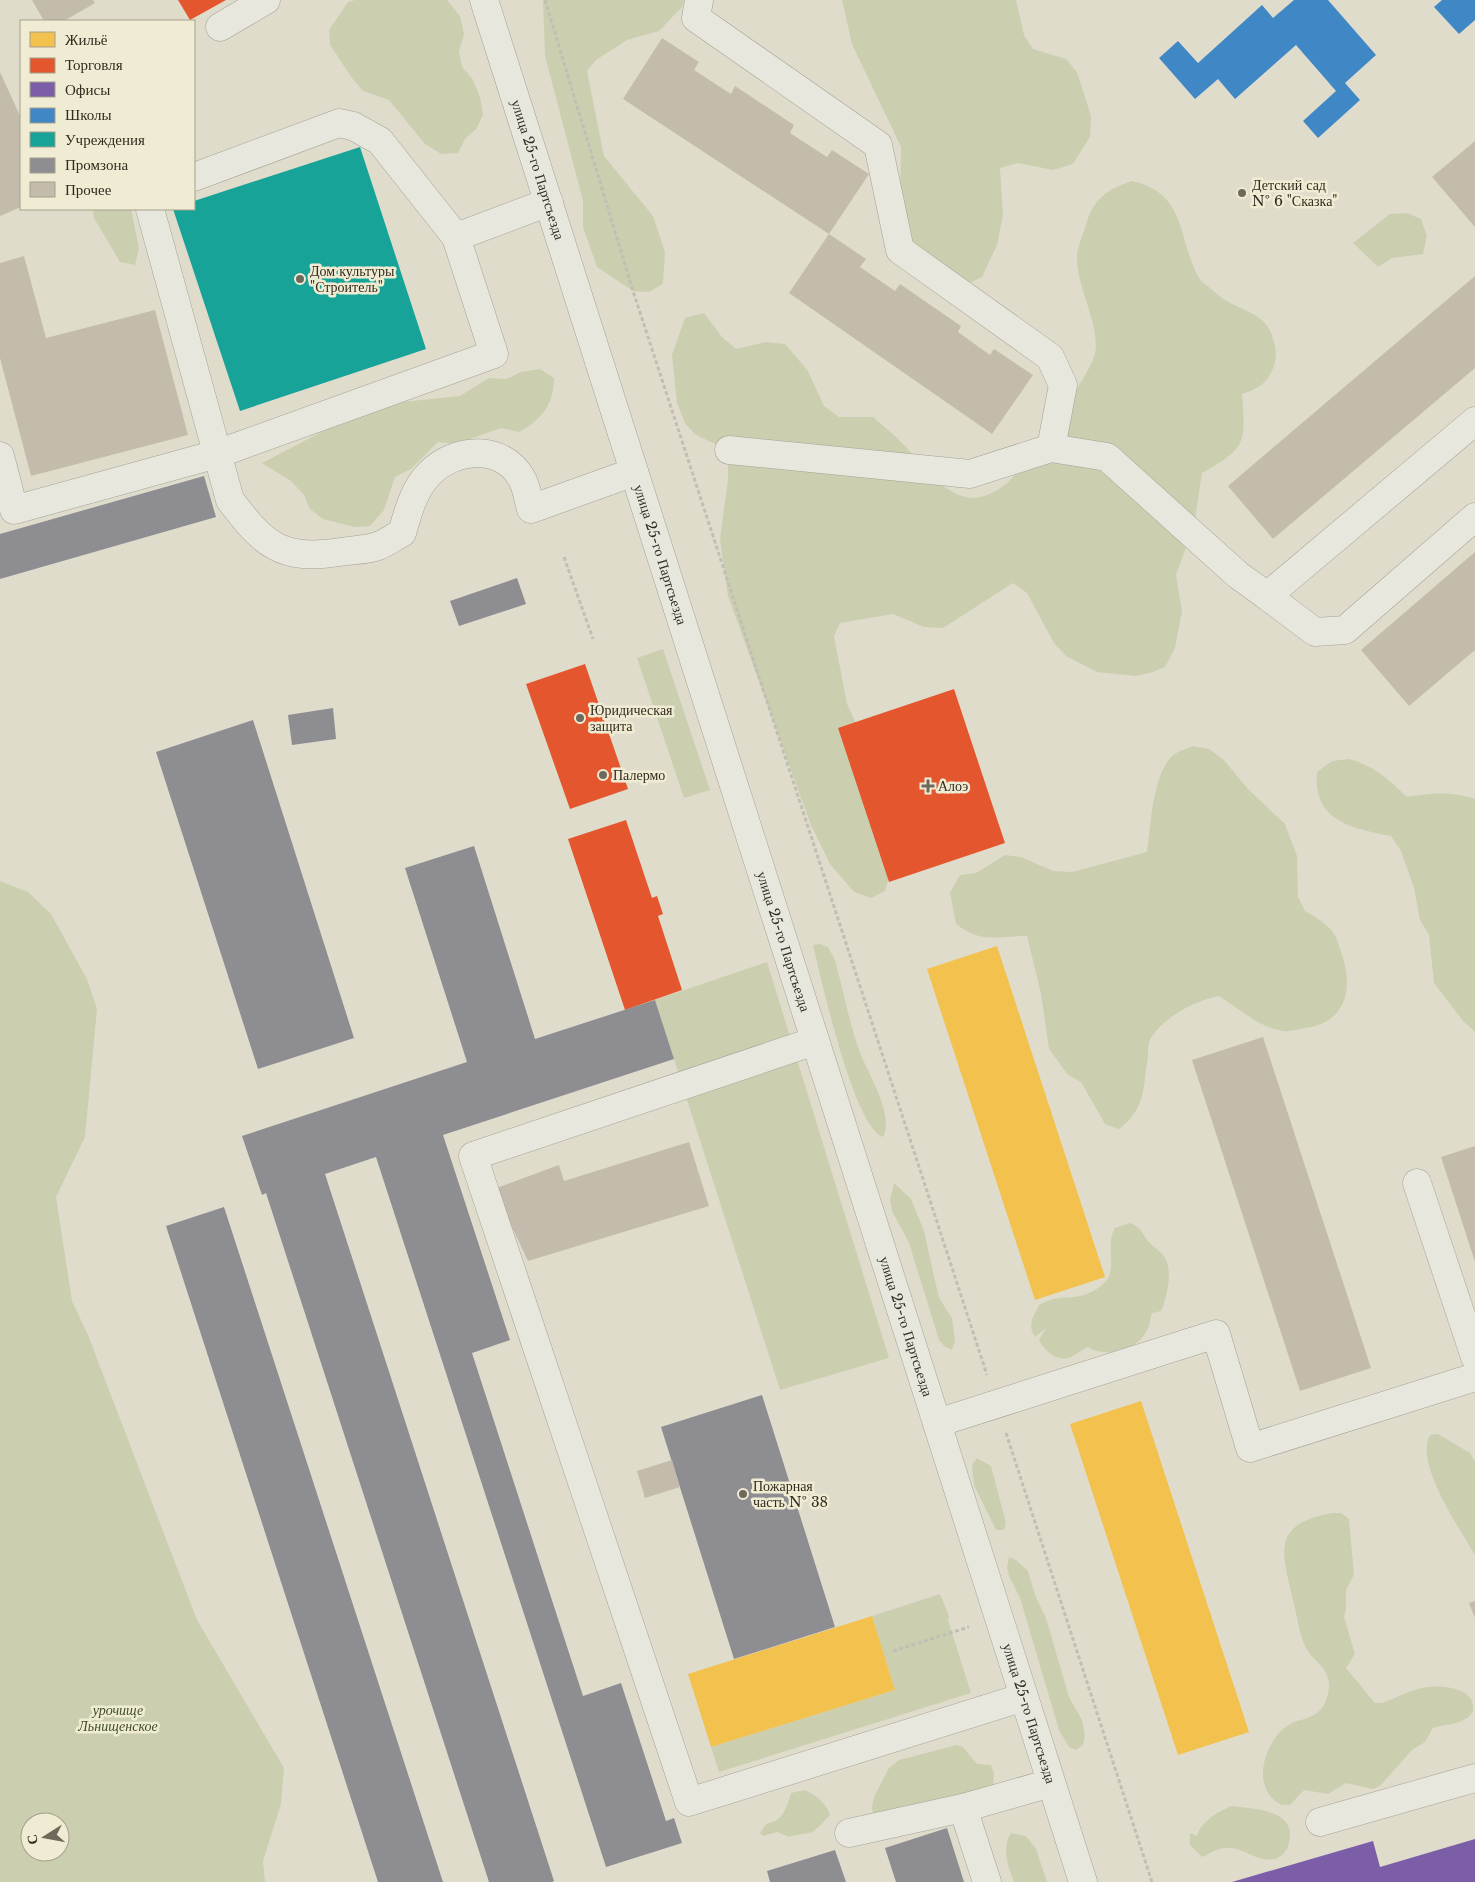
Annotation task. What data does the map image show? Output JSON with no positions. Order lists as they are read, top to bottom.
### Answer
{
  "streets": {
    "street": ["улица 25-го Партсъезда"]
  },
  "parks": ["урочище Льнищенское"],
  "places": {
    "other": [
      "Детский сад № 6 \"Сказка\"",
      "Дом культуры \"Строитель\"",
      "Юридическая защита",
      "Палермо",
      "Пожарная часть № 38"
    ],
    "health": ["Алоэ"]
  },
  "legend": [
    "Жильё",
    "Торговля",
    "Офисы",
    "Школы",
    "Учреждения",
    "Промзона",
    "Прочее"
  ],
  "north": "left"
}
